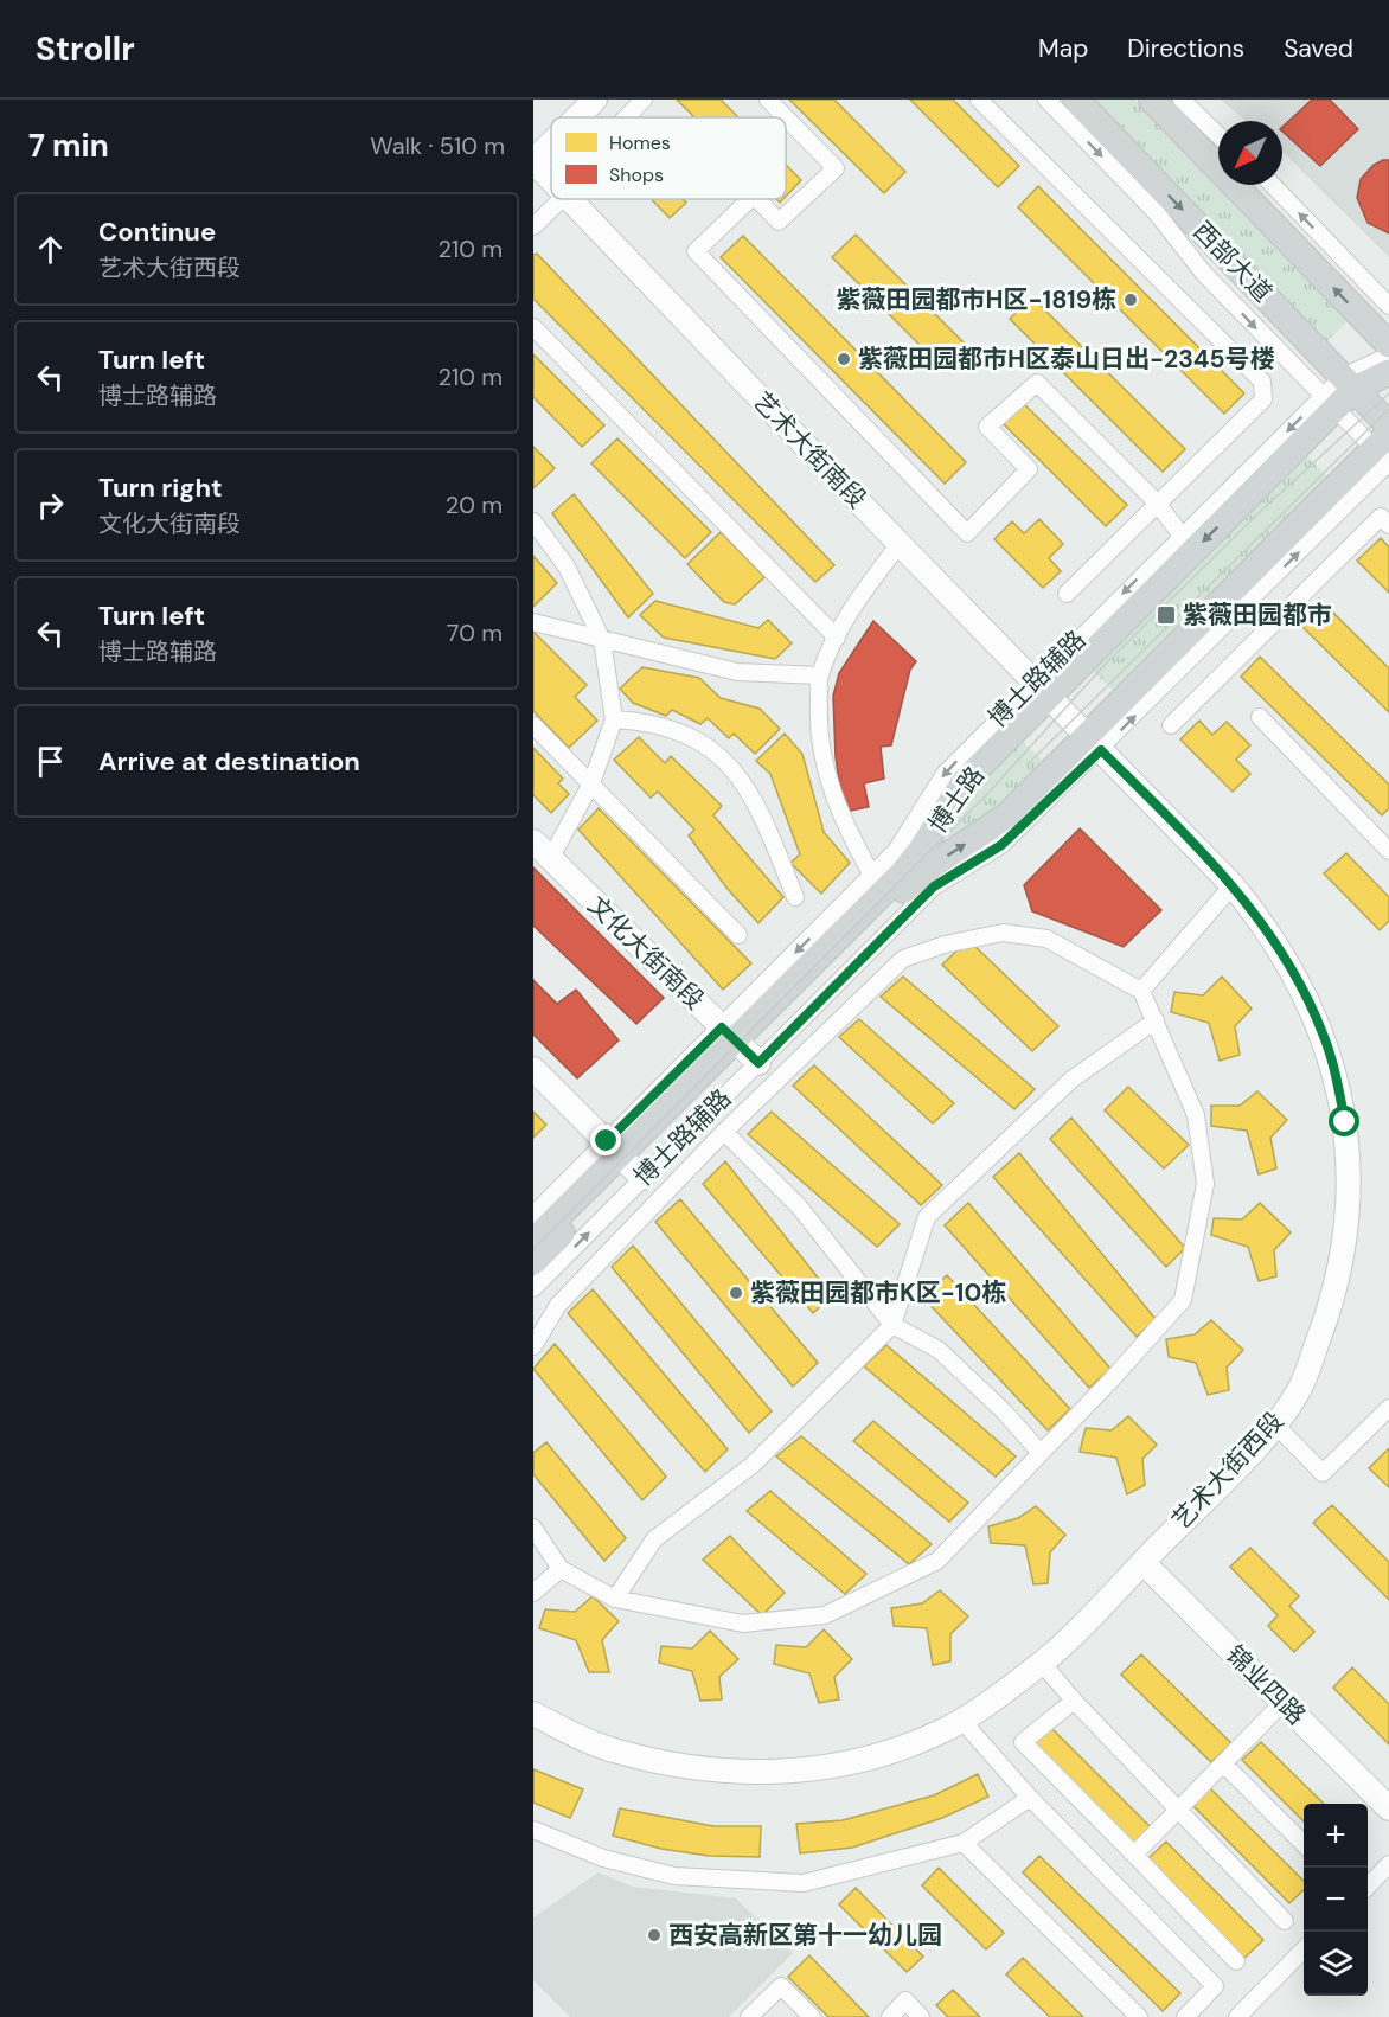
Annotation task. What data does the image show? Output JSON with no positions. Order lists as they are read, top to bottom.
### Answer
{
  "streets": {
    "main road": ["西部大道", "博士路"],
    "street": [
      "艺术大街南段",
      "博士路辅路",
      "文化大街南段",
      "艺术大街西段",
      "锦业四路"
    ]
  },
  "crossings": [
    ["西部大道", "博士路"],
    ["艺术大街南段", "博士路辅路"],
    ["艺术大街南段", "博士路"],
    ["艺术大街南段", "艺术大街西段"],
    ["博士路辅路", "博士路"],
    ["博士路辅路", "文化大街南段"],
    ["博士路", "文化大街南段"],
    ["博士路", "艺术大街西段"],
    ["艺术大街西段", "锦业四路"]
  ],
  "places": {
    "other": [
      "紫薇田园都市H区-1819栋",
      "紫薇田园都市H区泰山日出-2345号楼",
      "紫薇田园都市K区-10栋",
      "西安高新区第十一幼儿园"
    ],
    "transit": ["紫薇田园都市"]
  },
  "legend": ["Homes", "Shops"],
  "north": "bottom left",
  "page": {
    "header": "Strollr",
    "nav": ["Map", "Directions", "Saved"],
    "heading": ["7 min", "Walk · 510 m"],
    "list": [
      ["Continue", "艺术大街西段", "210 m"],
      ["Turn left", "博士路辅路", "210 m"],
      ["Turn right", "文化大街南段", "20 m"],
      ["Turn left", "博士路辅路", "70 m"],
      "Arrive at destination"
    ],
    "map_buttons": ["+", "−"]
  }
}
